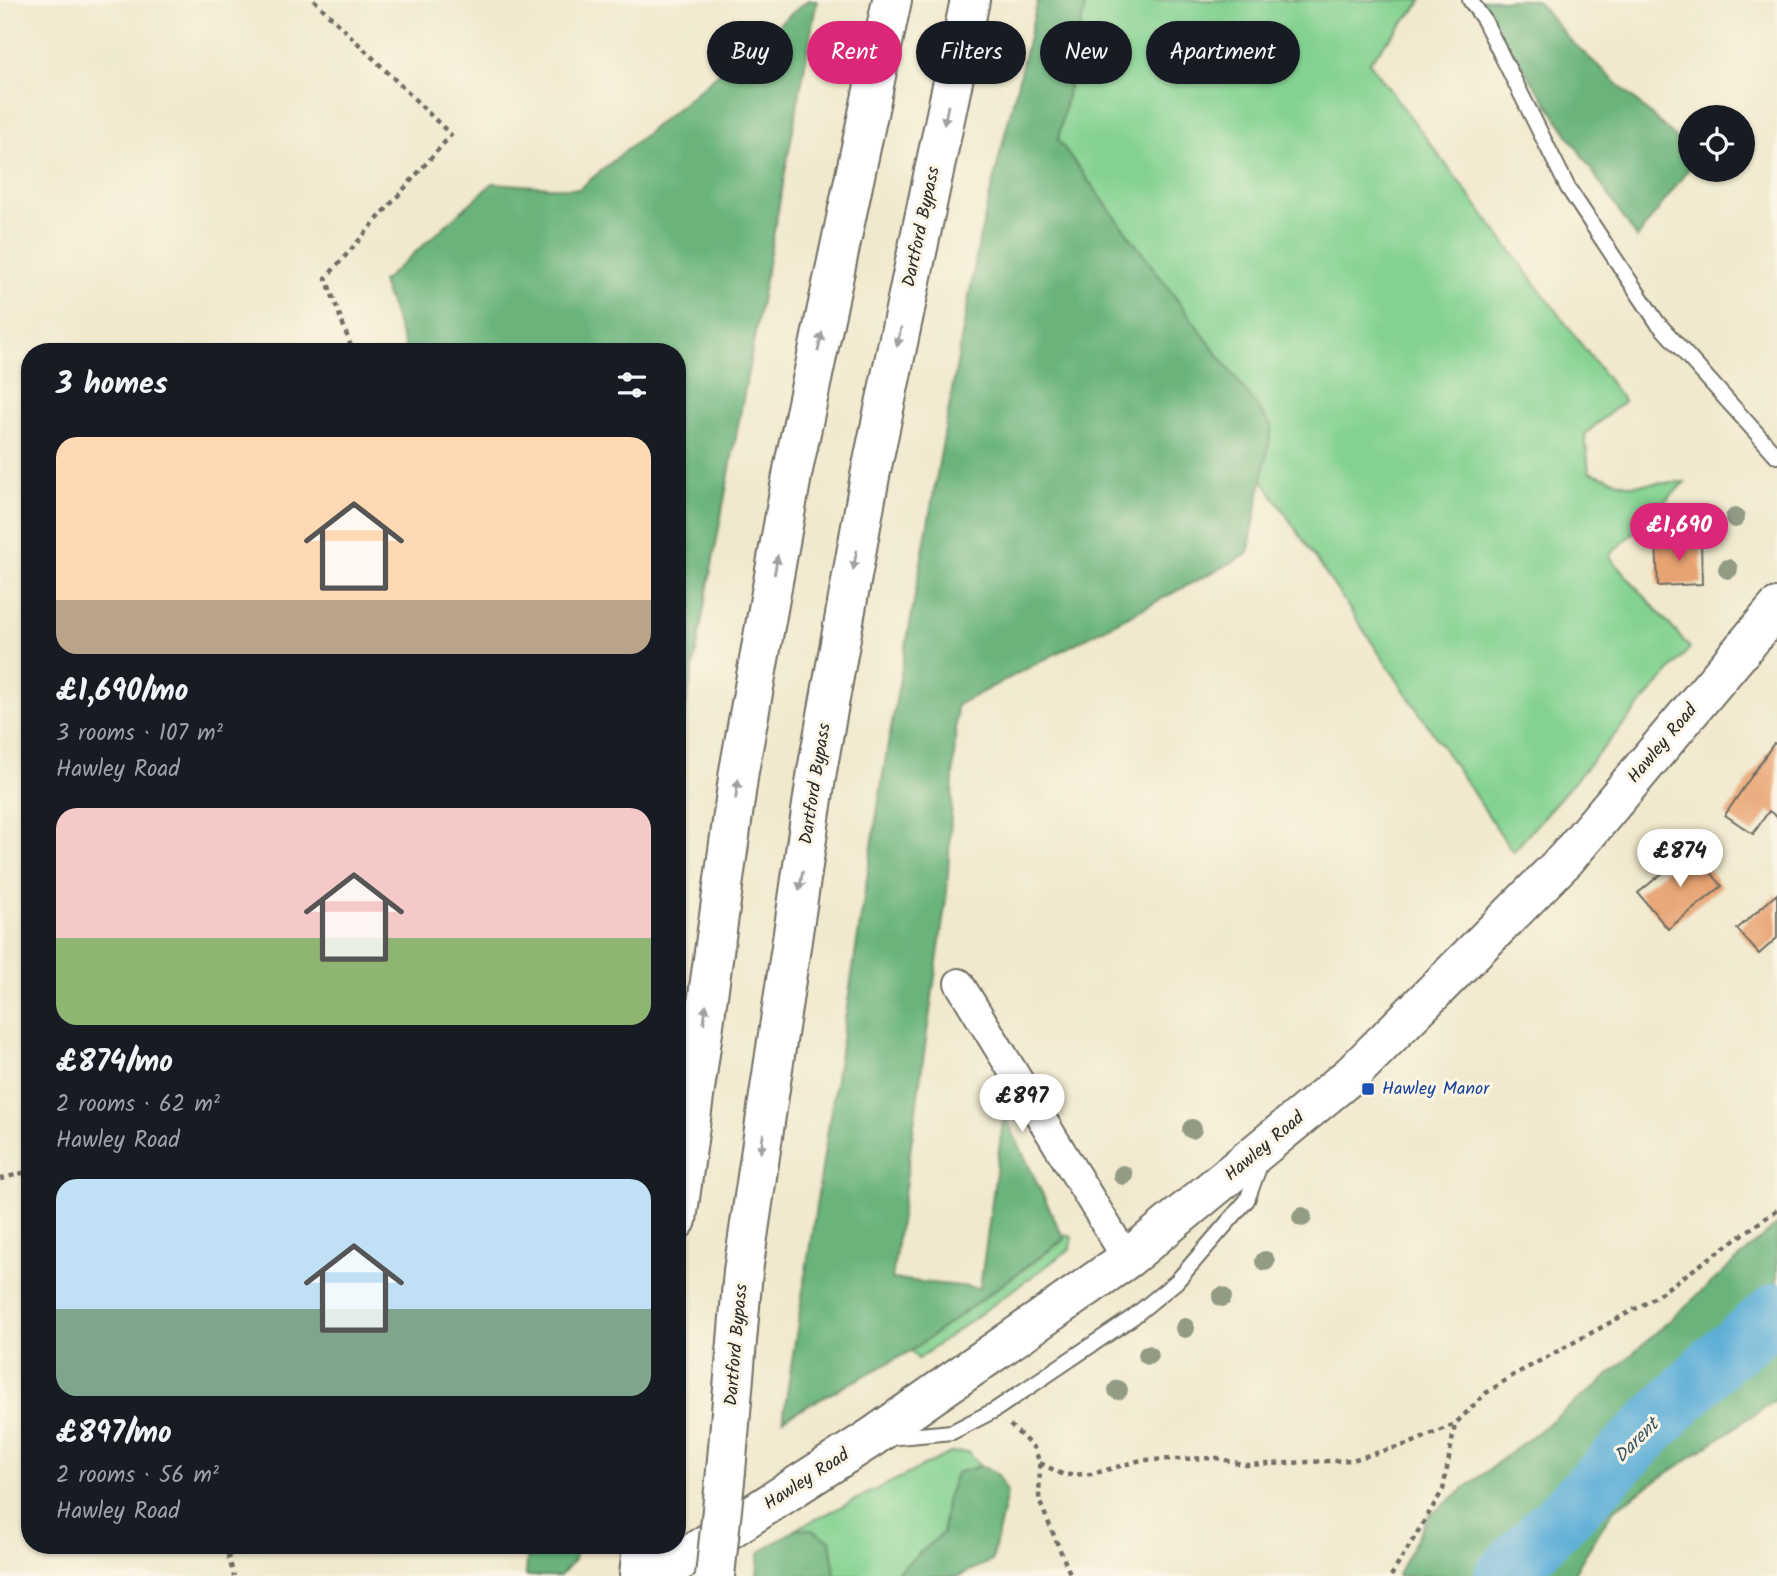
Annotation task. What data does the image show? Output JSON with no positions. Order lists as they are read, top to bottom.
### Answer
{
  "streets": {
    "main road": ["Dartford Bypass", "Hawley Road"]
  },
  "water": ["Darent"],
  "places": {
    "transit": ["Hawley Manor"]
  },
  "page": {
    "chip": [
      "Buy",
      "Rent",
      "Filters",
      "New",
      "Apartment"
    ],
    "heading": "3 homes",
    "list": [
      {
        "name": "£1,690/mo",
        "note": "3 rooms · 107 m² · Hawley Road"
      },
      {
        "name": "£874/mo",
        "note": "2 rooms · 62 m² · Hawley Road"
      },
      {
        "name": "£897/mo",
        "note": "2 rooms · 56 m² · Hawley Road"
      }
    ],
    "price": ["£1,690", "£874", "£897"]
  }
}
